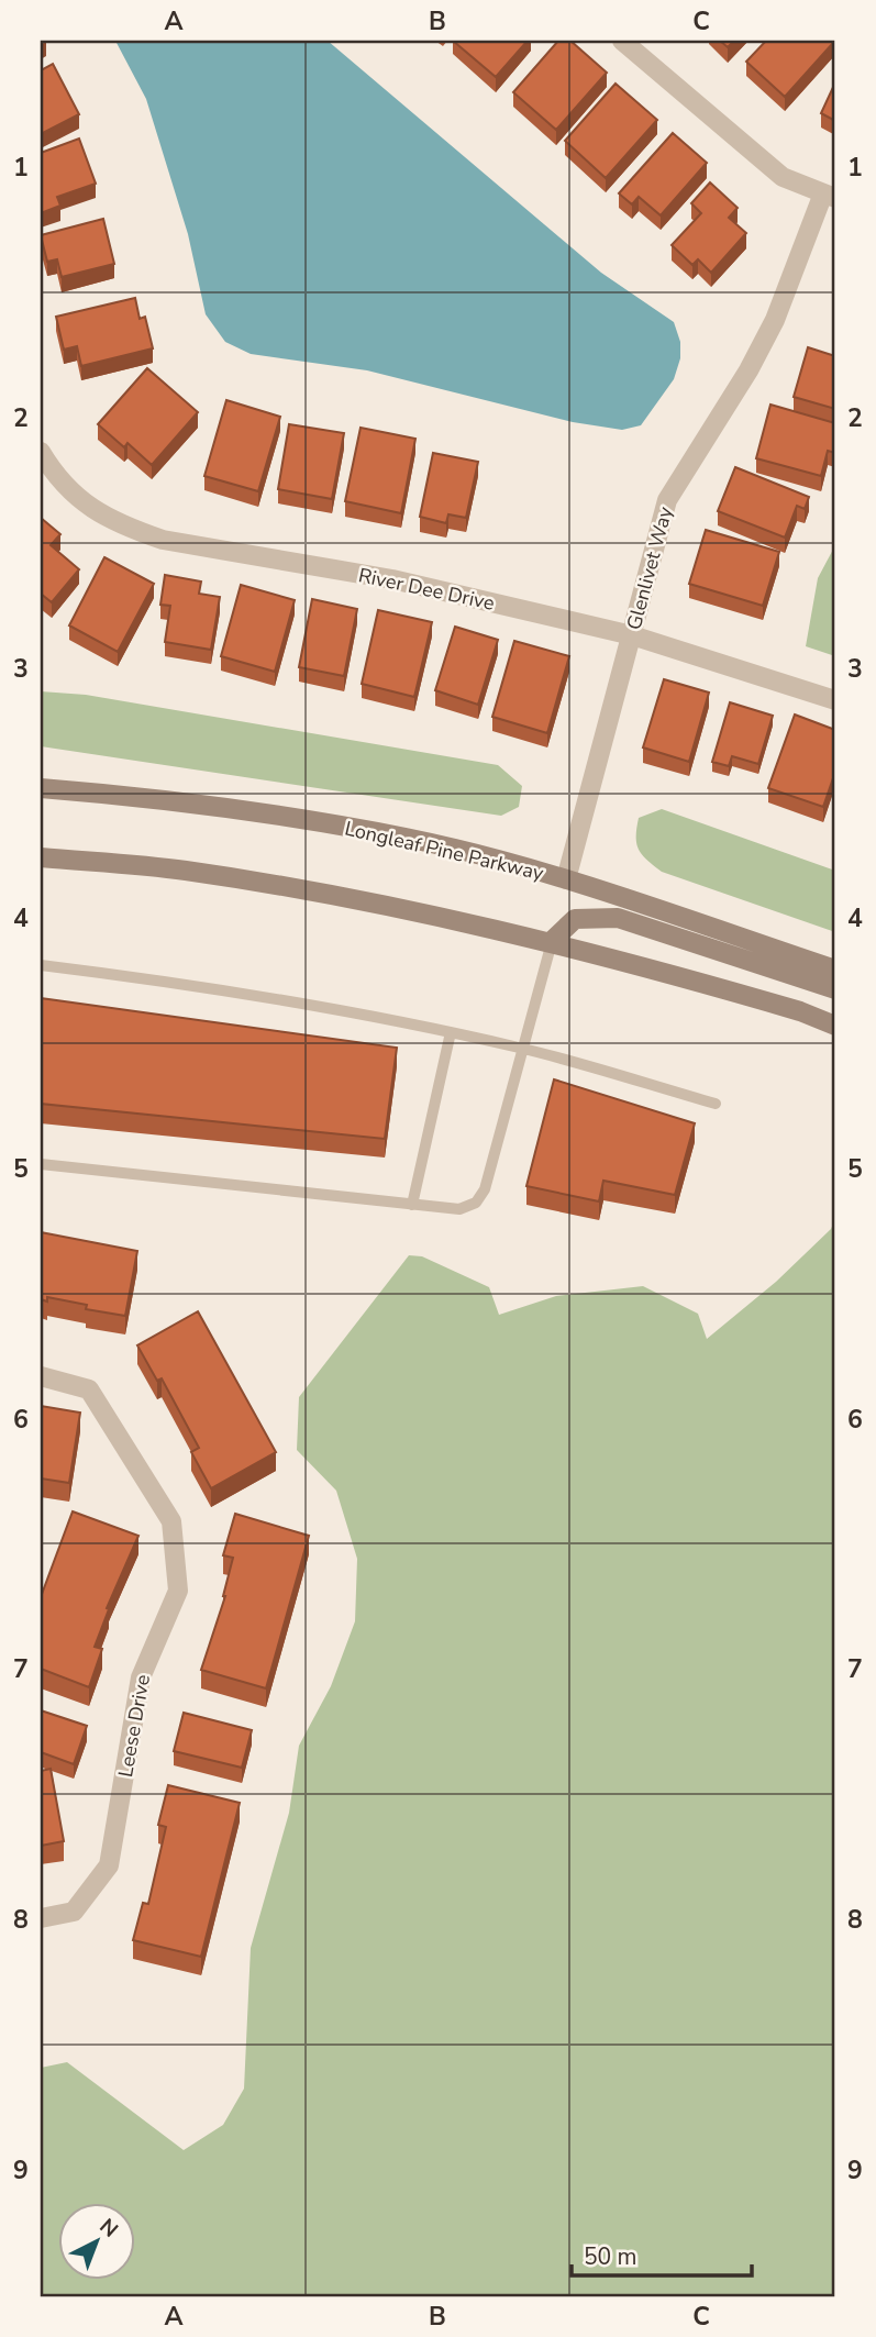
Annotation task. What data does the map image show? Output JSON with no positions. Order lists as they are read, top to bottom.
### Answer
{
  "streets": {
    "main road": ["Longleaf Pine Parkway"],
    "street": ["Glenlivet Way", "River Dee Drive", "Leese Drive"]
  },
  "crossings": [
    ["Glenlivet Way", "River Dee Drive"],
    ["Glenlivet Way", "Longleaf Pine Parkway"]
  ],
  "scale_bar": "50 m",
  "north": "top right",
  "grid": {
    "columns": ["A", "B", "C"],
    "rows": [
      "1",
      "2",
      "3",
      "4",
      "5",
      "6",
      "7",
      "8",
      "9"
    ]
  }
}
